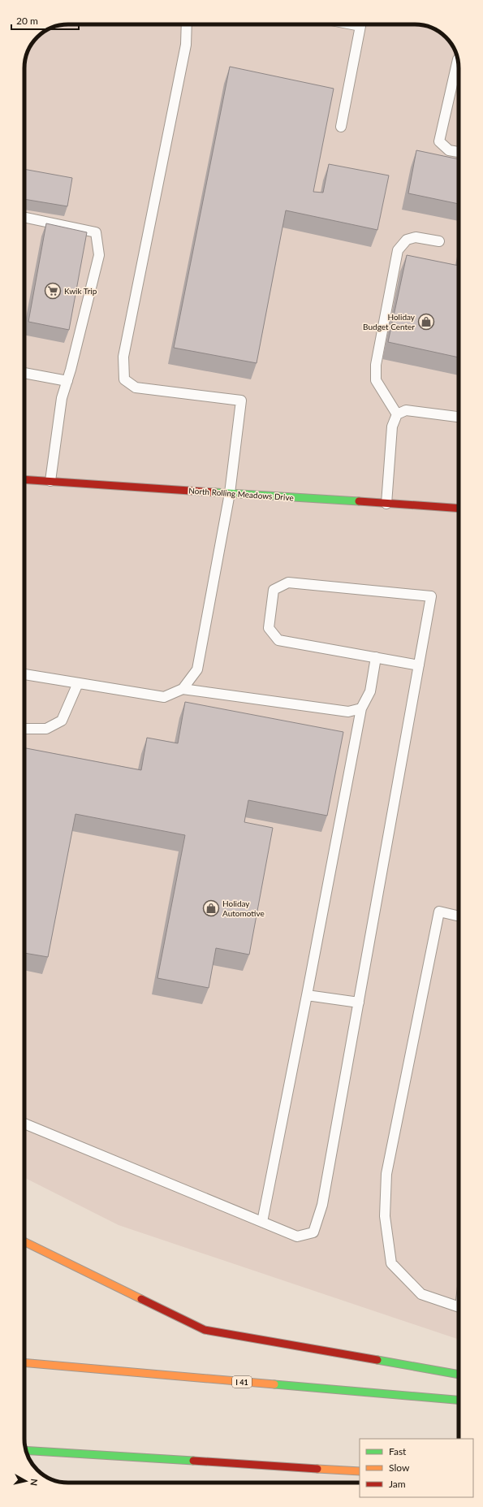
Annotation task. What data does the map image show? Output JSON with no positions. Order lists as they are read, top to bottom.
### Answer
{
  "streets": {
    "main road": ["North Rolling Meadows Drive", "I 41"]
  },
  "places": {
    "supermarket": ["Kwik Trip"],
    "shop": ["Holiday Budget Center", "Holiday Automotive"]
  },
  "legend": ["Fast", "Slow", "Jam"],
  "scale_bar": "20 m",
  "north": "right"
}
